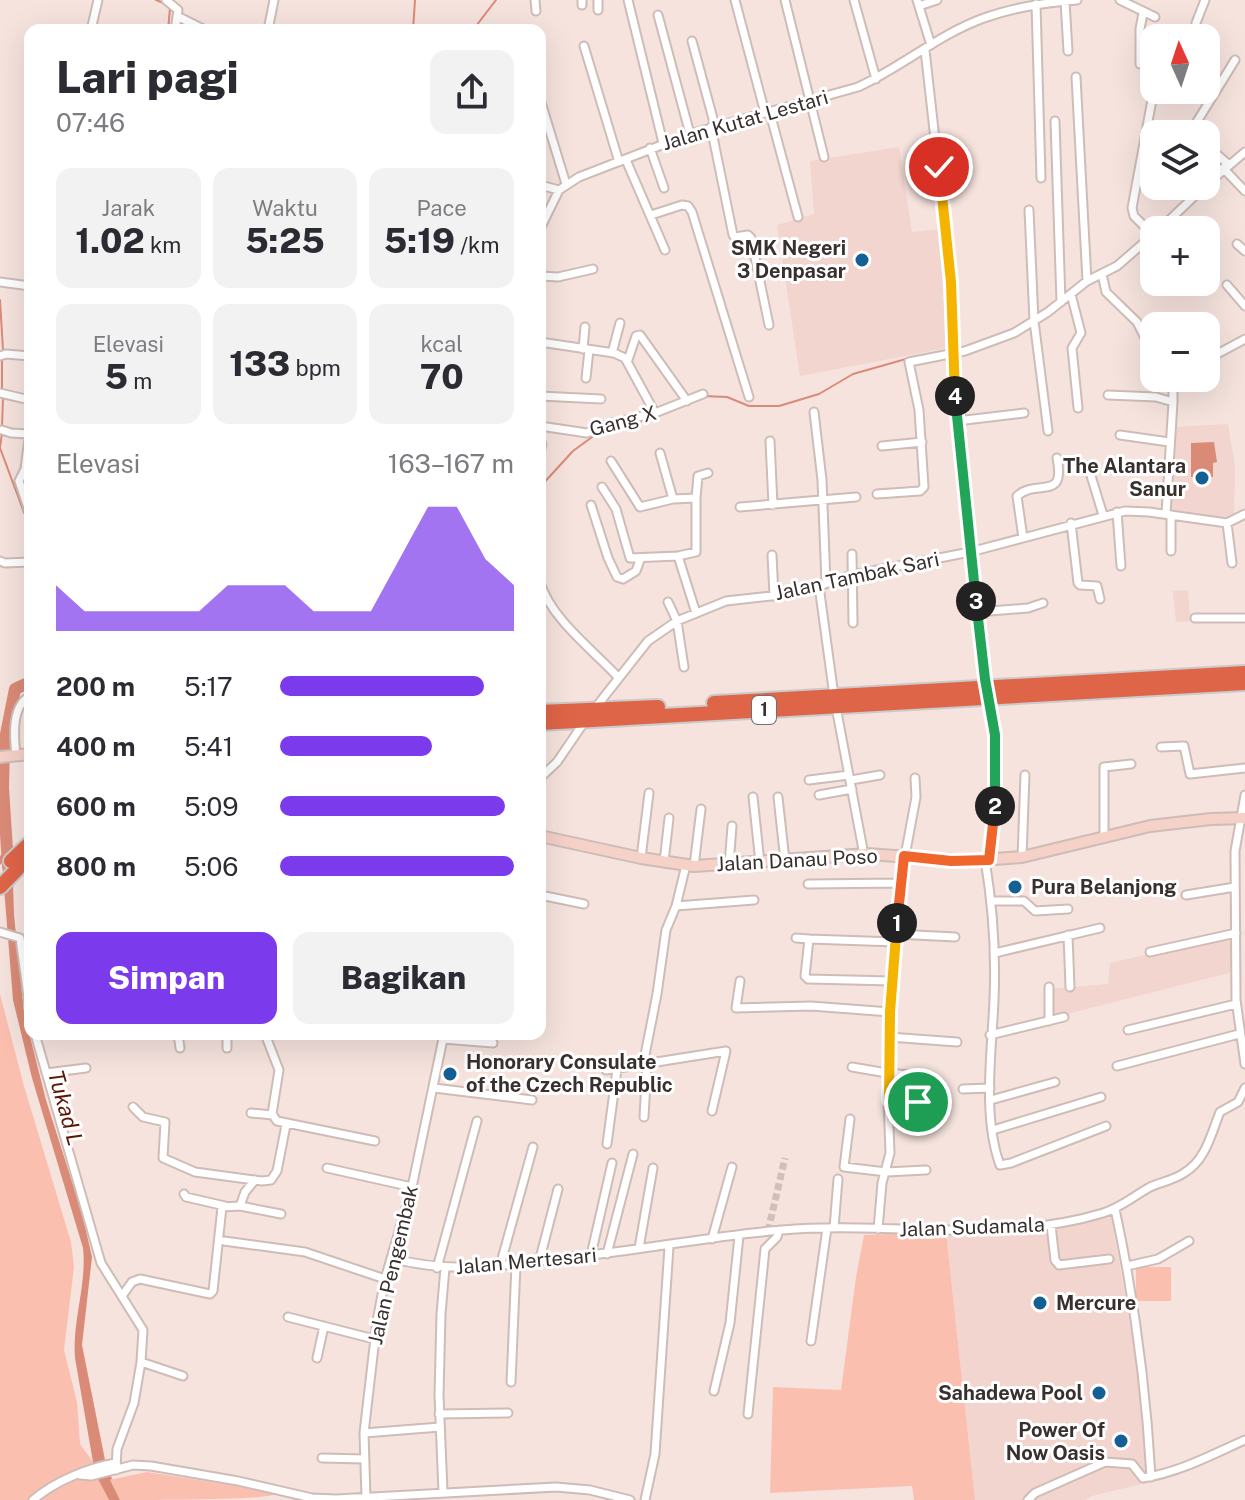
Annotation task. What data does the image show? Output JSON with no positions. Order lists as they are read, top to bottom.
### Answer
{
  "streets": {
    "highway": ["1"],
    "street": [
      "Jalan Kutat Lestari",
      "Gang X",
      "Jalan Tambak Sari",
      "Jalan Danau Poso",
      "Jalan Sudamala",
      "Jalan Mertesari",
      "Jalan Pengembak"
    ]
  },
  "crossings": [
    ["Jalan Tambak Sari", "1"],
    ["Jalan Sudamala", "Jalan Mertesari"],
    ["Jalan Mertesari", "Jalan Pengembak"]
  ],
  "water": ["Tukad L"],
  "places": [
    "SMK Negeri 3 Denpasar",
    "The Alantara Sanur",
    "Pura Belanjong",
    "Honorary Consulate of the Czech Republic",
    "Mercure",
    "Sahadewa Pool",
    "Power Of Now Oasis"
  ],
  "north": "top",
  "page": {
    "map_buttons": ["+", "−"],
    "heading": ["Lari pagi", "07:46"],
    "stats": [
      ["Jarak", "1.02 km"],
      ["Waktu", "5:25"],
      ["Pace", "5:19 /km"],
      ["Elevasi", "5 m"],
      ["133 bpm"],
      ["kcal", "70"]
    ],
    "pins": [
      "4",
      "3",
      "2",
      "1"
    ],
    "chart": ["Elevasi", "163–167 m"],
    "list": [
      {
        "name": "200 m",
        "note": "5:17"
      },
      {
        "name": "400 m",
        "note": "5:41"
      },
      {
        "name": "600 m",
        "note": "5:09"
      },
      {
        "name": "800 m",
        "note": "5:06"
      }
    ],
    "buttons": ["Simpan", "Bagikan"]
  }
}
